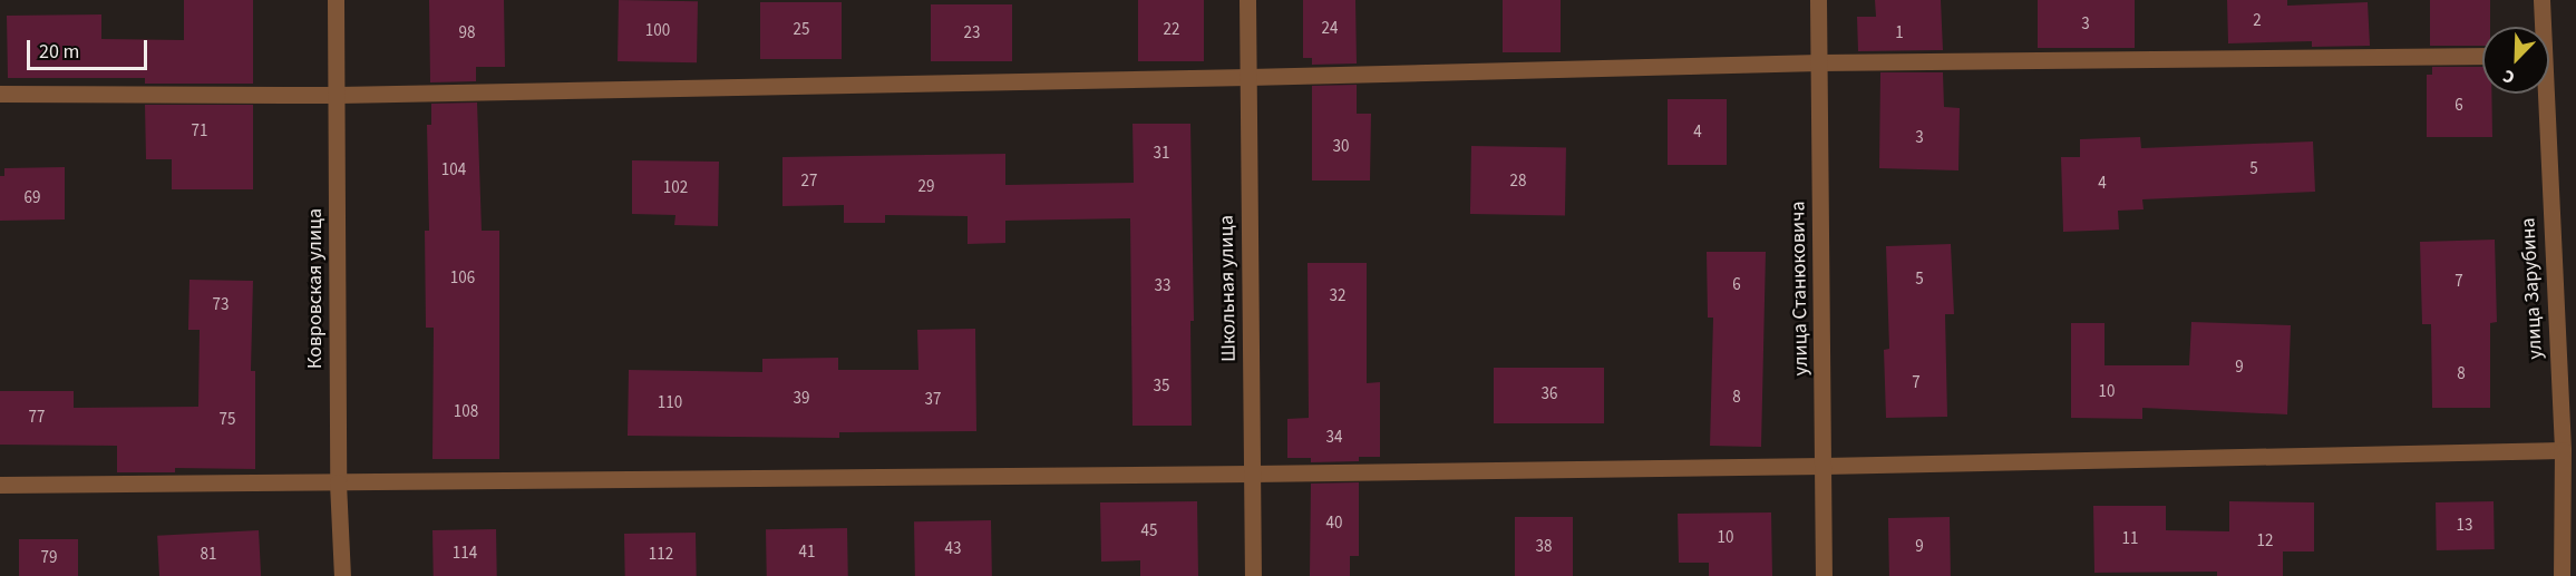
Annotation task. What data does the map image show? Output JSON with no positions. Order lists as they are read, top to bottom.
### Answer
{
  "streets": {
    "street": [
      "Ковровская улица",
      "Школьная улица",
      "улица Станюковича",
      "улица Зарубина"
    ]
  },
  "house_numbers": [
    "2",
    "3",
    "24",
    "25",
    "22",
    "100",
    "98",
    "23",
    "1",
    "6",
    "71",
    "4",
    "3",
    "30",
    "31",
    "5",
    "104",
    "27",
    "28",
    "4",
    "29",
    "102",
    "69",
    "106",
    "5",
    "7",
    "6",
    "33",
    "32",
    "73",
    "9",
    "8",
    "7",
    "35",
    "10",
    "36",
    "8",
    "39",
    "37",
    "110",
    "108",
    "77",
    "75",
    "34",
    "40",
    "13",
    "45",
    "10",
    "11",
    "12",
    "38",
    "9",
    "43",
    "41",
    "114",
    "81",
    "112",
    "79"
  ],
  "scale_bar": "20 m",
  "north": "bottom left"
}
